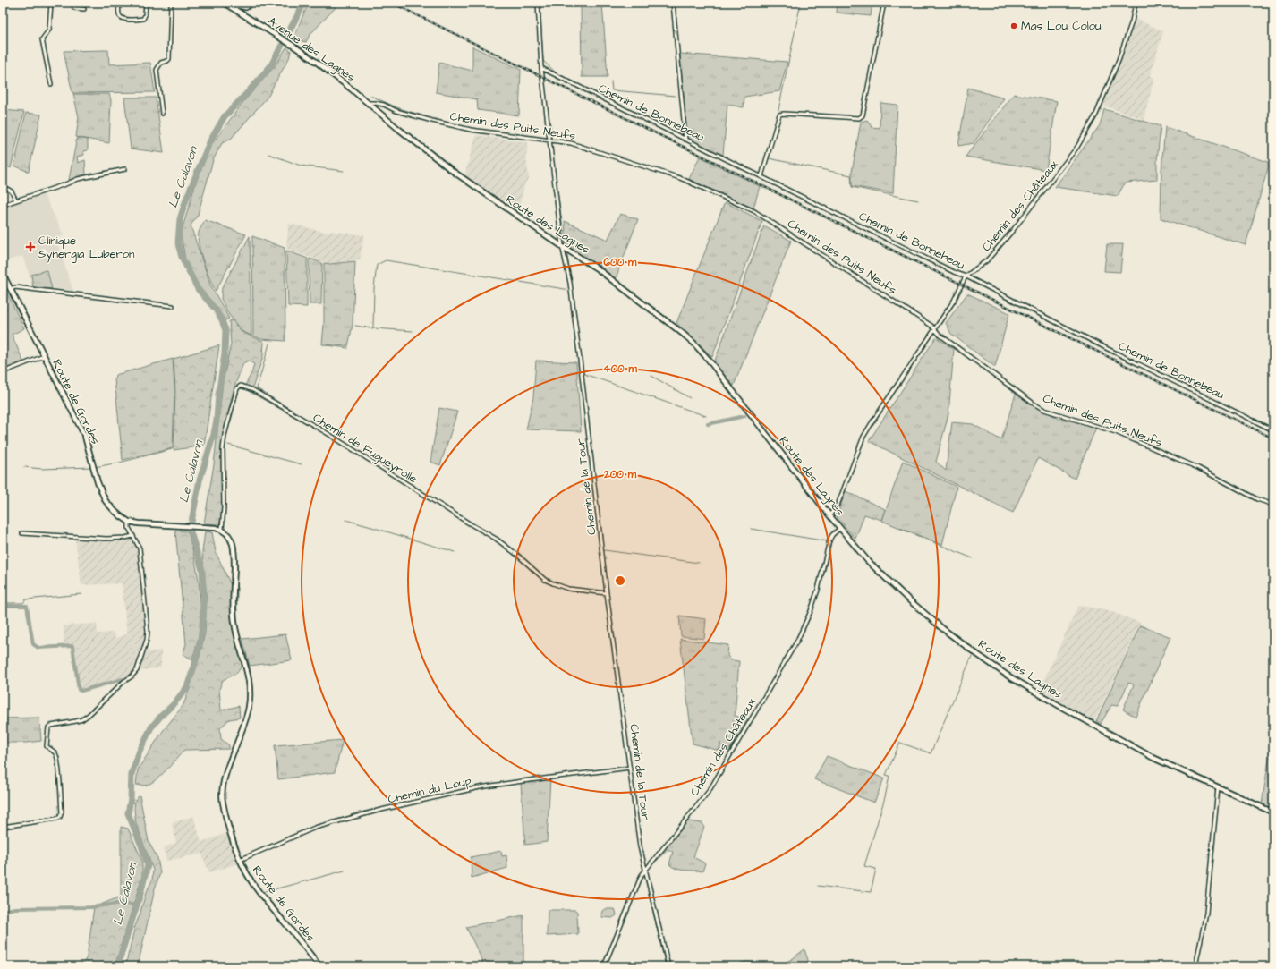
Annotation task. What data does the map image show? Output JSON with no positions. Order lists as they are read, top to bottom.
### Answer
{
  "streets": {
    "street": [
      "Avenue des Lagnes",
      "Chemin de Bonnebeau",
      "Chemin des Puits Neufs",
      "Chemin des Châteaux",
      "Route des Lagnes",
      "Route de Gordes",
      "Chemin de Fugueyrolle",
      "Chemin de la Tour",
      "Chemin du Loup"
    ]
  },
  "crossings": [
    ["Avenue des Lagnes", "Chemin des Puits Neufs"],
    ["Avenue des Lagnes", "Route des Lagnes"],
    ["Chemin de Bonnebeau", "Chemin des Châteaux"],
    ["Chemin de Bonnebeau", "Chemin de la Tour"],
    ["Chemin des Puits Neufs", "Chemin des Châteaux"],
    ["Chemin des Puits Neufs", "Route des Lagnes"],
    ["Chemin des Puits Neufs", "Chemin de la Tour"],
    ["Chemin des Châteaux", "Route des Lagnes"],
    ["Chemin des Châteaux", "Chemin de la Tour"],
    ["Route des Lagnes", "Chemin de la Tour"],
    ["Route de Gordes", "Chemin de Fugueyrolle"],
    ["Route de Gordes", "Chemin du Loup"],
    ["Chemin de Fugueyrolle", "Chemin de la Tour"],
    ["Chemin de la Tour", "Chemin du Loup"]
  ],
  "water": ["Le Calavon"],
  "places": {
    "other": ["Mas Lou Colou"],
    "health": ["Clinique Synergia Luberon"]
  },
  "rings": ["600 m", "400 m", "200 m"]
}
